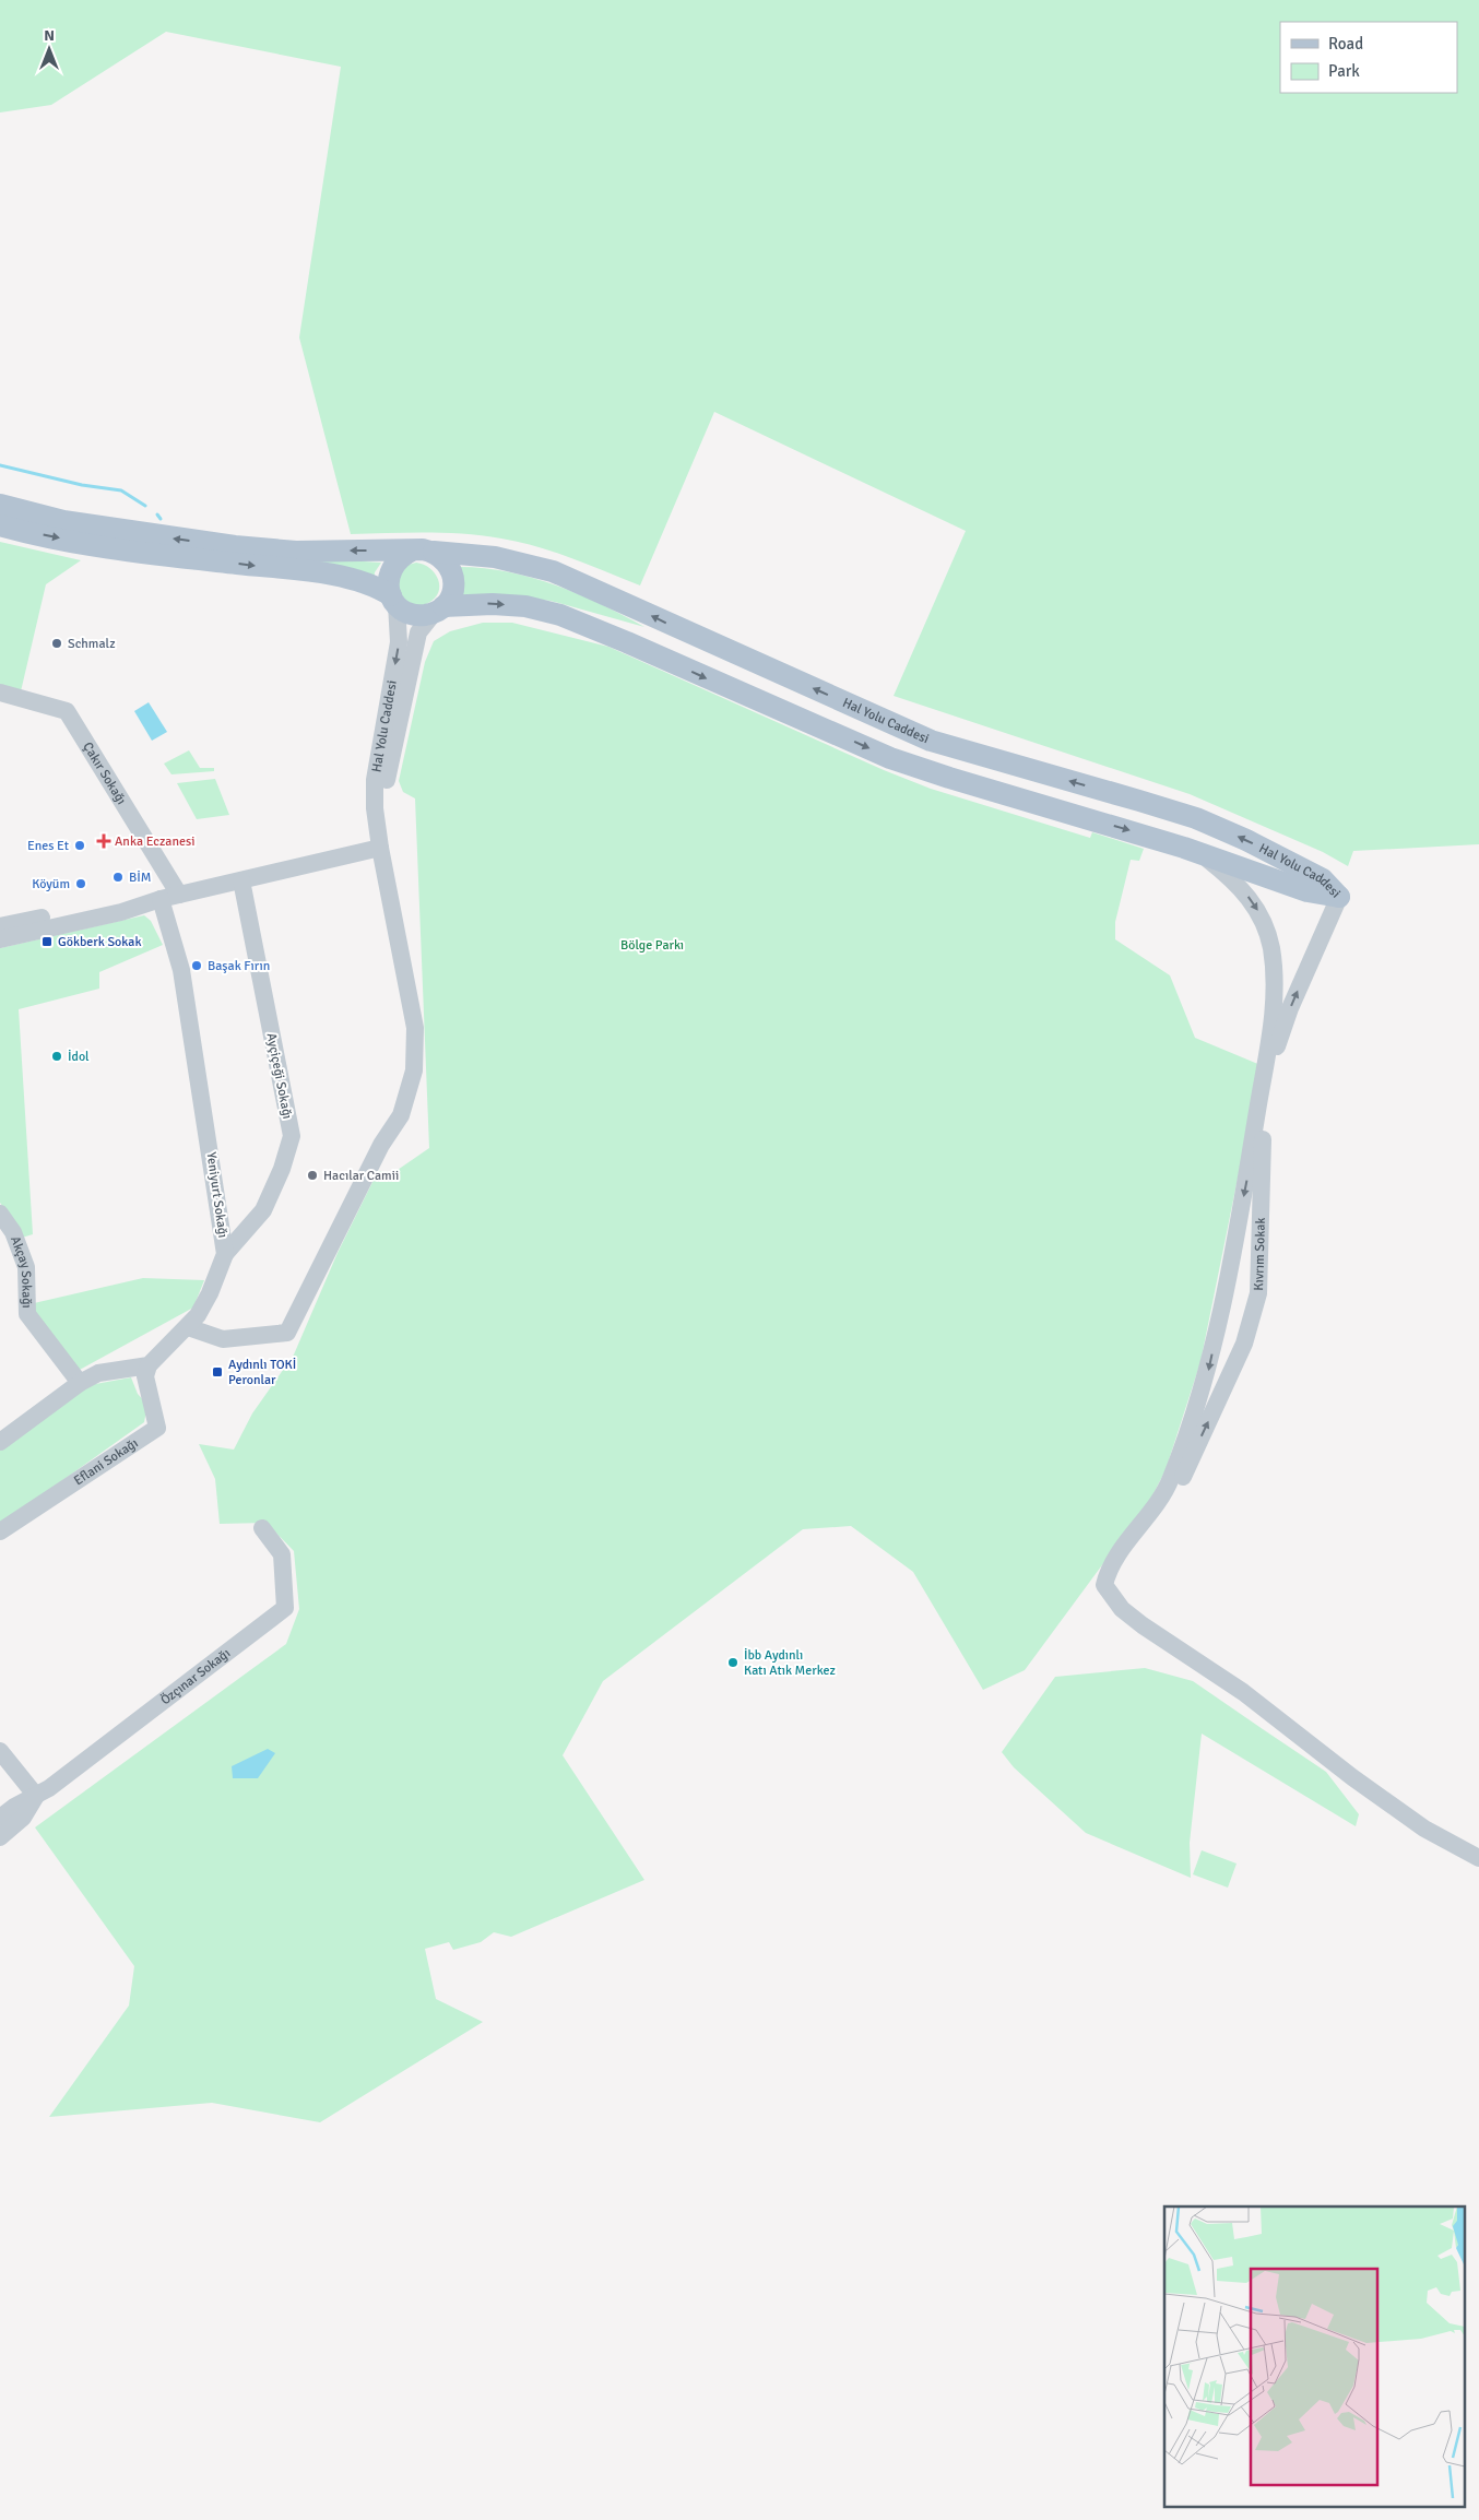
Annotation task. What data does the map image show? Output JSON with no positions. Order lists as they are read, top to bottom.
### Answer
{
  "streets": {
    "main road": ["Hal Yolu Caddesi"],
    "street": [
      "Çakır Sokağı",
      "Ayçiçeği Sokağı",
      "Yeniyurt Sokağı",
      "Kıvrım Sokak",
      "Akçay Sokağı",
      "Eflani Sokağı",
      "Özçınar Sokağı"
    ]
  },
  "crossings": [
    ["Hal Yolu Caddesi", "Kıvrım Sokak"],
    ["Ayçiçeği Sokağı", "Yeniyurt Sokağı"],
    ["Yeniyurt Sokağı", "Eflani Sokağı"]
  ],
  "parks": ["Bölge Parkı"],
  "places": {
    "other": [
      "Schmalz",
      "Enes Et",
      "BİM",
      "Köyüm",
      "Başak Fırın",
      "İdol",
      "Hacılar Camii",
      "İbb Aydınlı Katı Atık Merkez"
    ],
    "health": ["Anka Eczanesi"],
    "transit": ["Gökberk Sokak", "Aydınlı TOKİ Peronlar"]
  },
  "legend": ["Road", "Park"],
  "north": "top"
}
